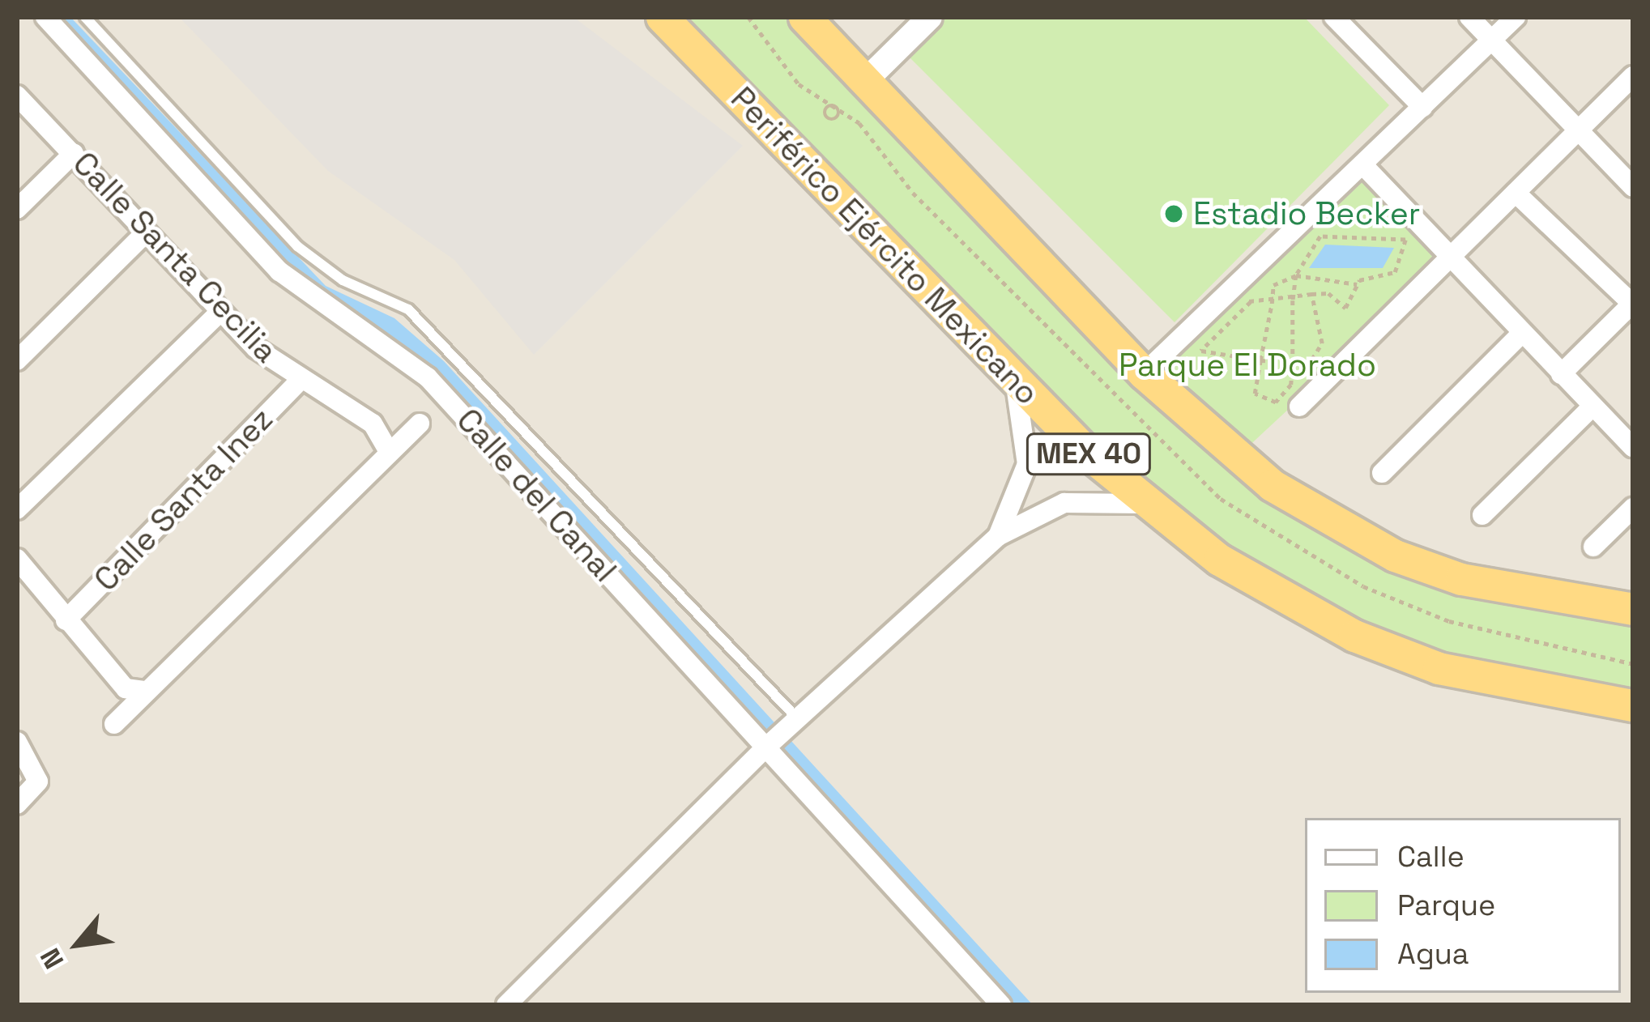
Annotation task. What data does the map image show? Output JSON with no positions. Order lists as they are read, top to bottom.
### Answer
{
  "streets": {
    "highway": ["Periférico Ejército Mexicano", "MEX 40"],
    "street": ["Calle Santa Cecilia", "Calle del Canal", "Calle Santa Inez"]
  },
  "crossings": [
    ["Calle Santa Cecilia", "Calle Santa Inez"]
  ],
  "parks": ["Parque El Dorado"],
  "places": ["Estadio Becker"],
  "legend": ["Calle", "Parque", "Agua"],
  "north": "bottom left"
}
